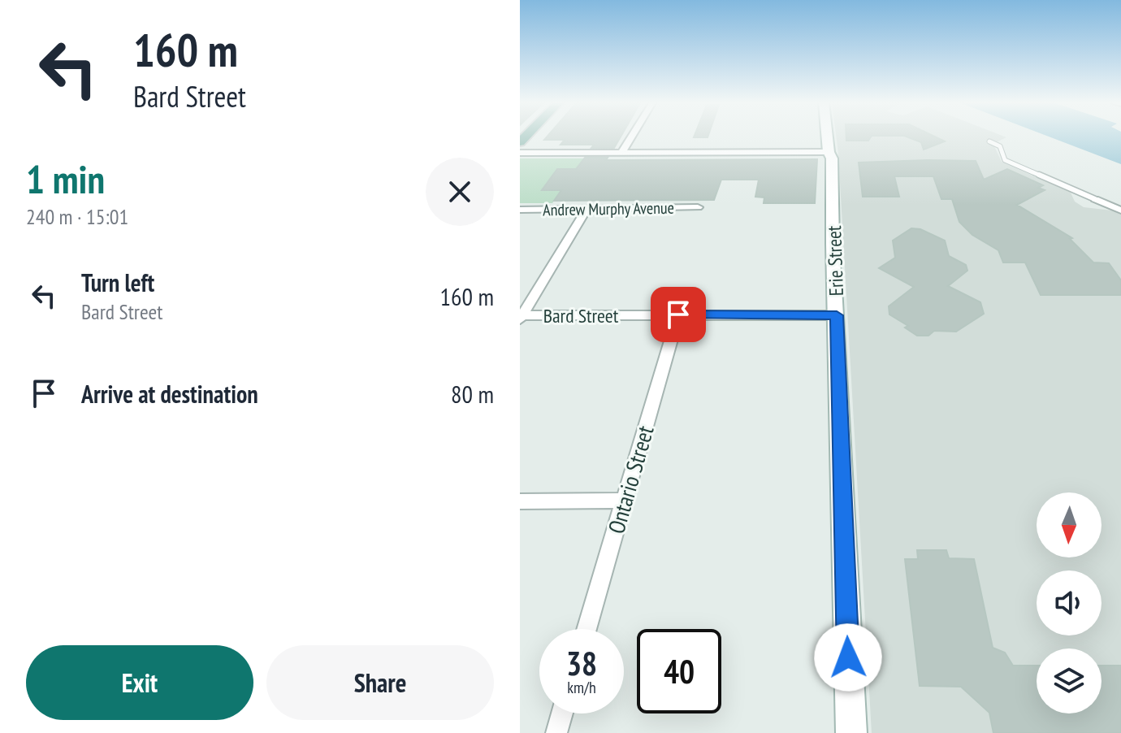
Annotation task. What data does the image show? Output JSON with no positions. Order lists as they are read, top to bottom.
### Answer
{
  "streets": {
    "street": [
      "Andrew Murphy Avenue",
      "Erie Street",
      "Bard Street",
      "Ontario Street"
    ]
  },
  "crossings": [
    ["Erie Street", "Bard Street"],
    ["Bard Street", "Ontario Street"]
  ],
  "north": "bottom",
  "page": {
    "turn": ["160 m", "Bard Street"],
    "heading": ["1 min", "240 m · 15:01"],
    "list": [
      {
        "name": "Turn left",
        "note": "Bard Street",
        "value": "160 m"
      },
      {
        "name": "Arrive at destination",
        "value": "80 m"
      }
    ],
    "speed": "38 km/h",
    "limit": "40",
    "buttons": ["Exit", "Share"]
  }
}
